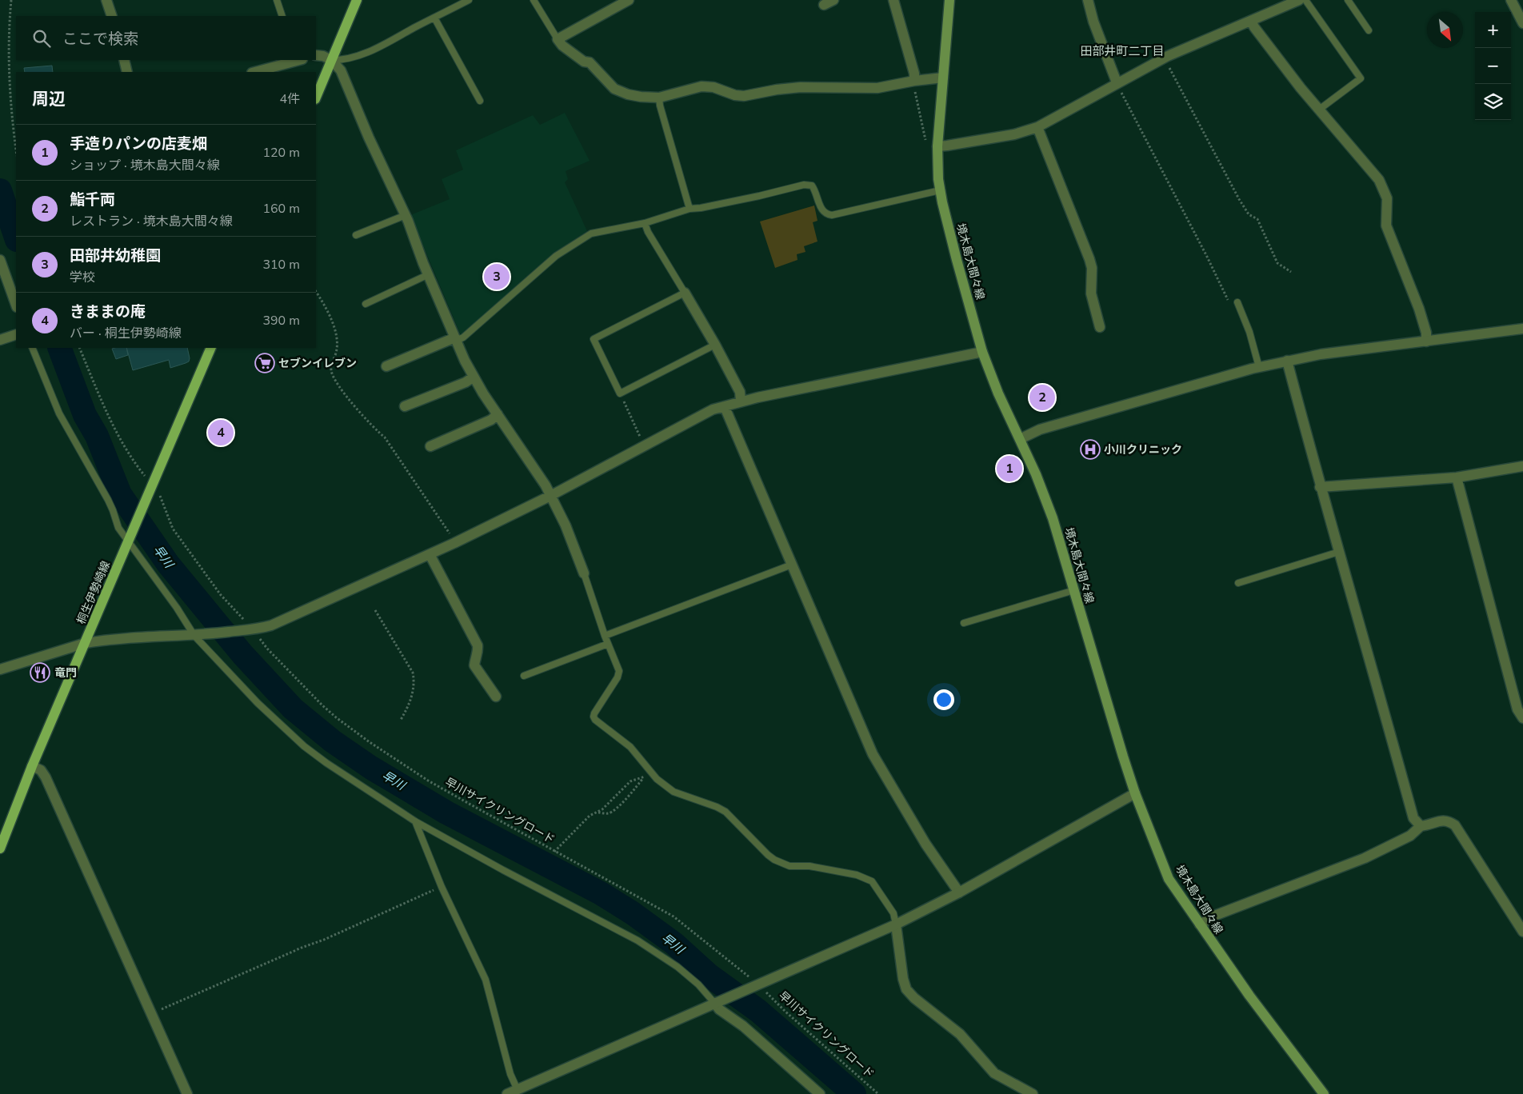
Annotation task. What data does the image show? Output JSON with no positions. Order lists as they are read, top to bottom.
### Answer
{
  "streets": {
    "main road": ["境木島大間々線", "桐生伊勢崎線"],
    "path": ["早川サイクリングロード"]
  },
  "districts": ["田部井町二丁目"],
  "water": ["早川"],
  "places": {
    "supermarket": ["セブンイレブン"],
    "hospital": ["小川クリニック"],
    "restaurant": ["竜門"]
  },
  "north": "bottom right",
  "page": {
    "map_buttons": ["+", "−"],
    "search": "ここで検索",
    "heading": ["周辺", "4件"],
    "list": [
      {
        "mark": "1",
        "name": "手造りパンの店麦畑",
        "note": "ショップ · 境木島大間々線",
        "value": "120 m"
      },
      {
        "mark": "2",
        "name": "鮨千両",
        "note": "レストラン · 境木島大間々線",
        "value": "160 m"
      },
      {
        "mark": "3",
        "name": "田部井幼稚園",
        "note": "学校",
        "value": "310 m"
      },
      {
        "mark": "4",
        "name": "きままの庵",
        "note": "バー · 桐生伊勢崎線",
        "value": "390 m"
      }
    ],
    "pins": [
      "3",
      "2",
      "4",
      "1"
    ]
  }
}
